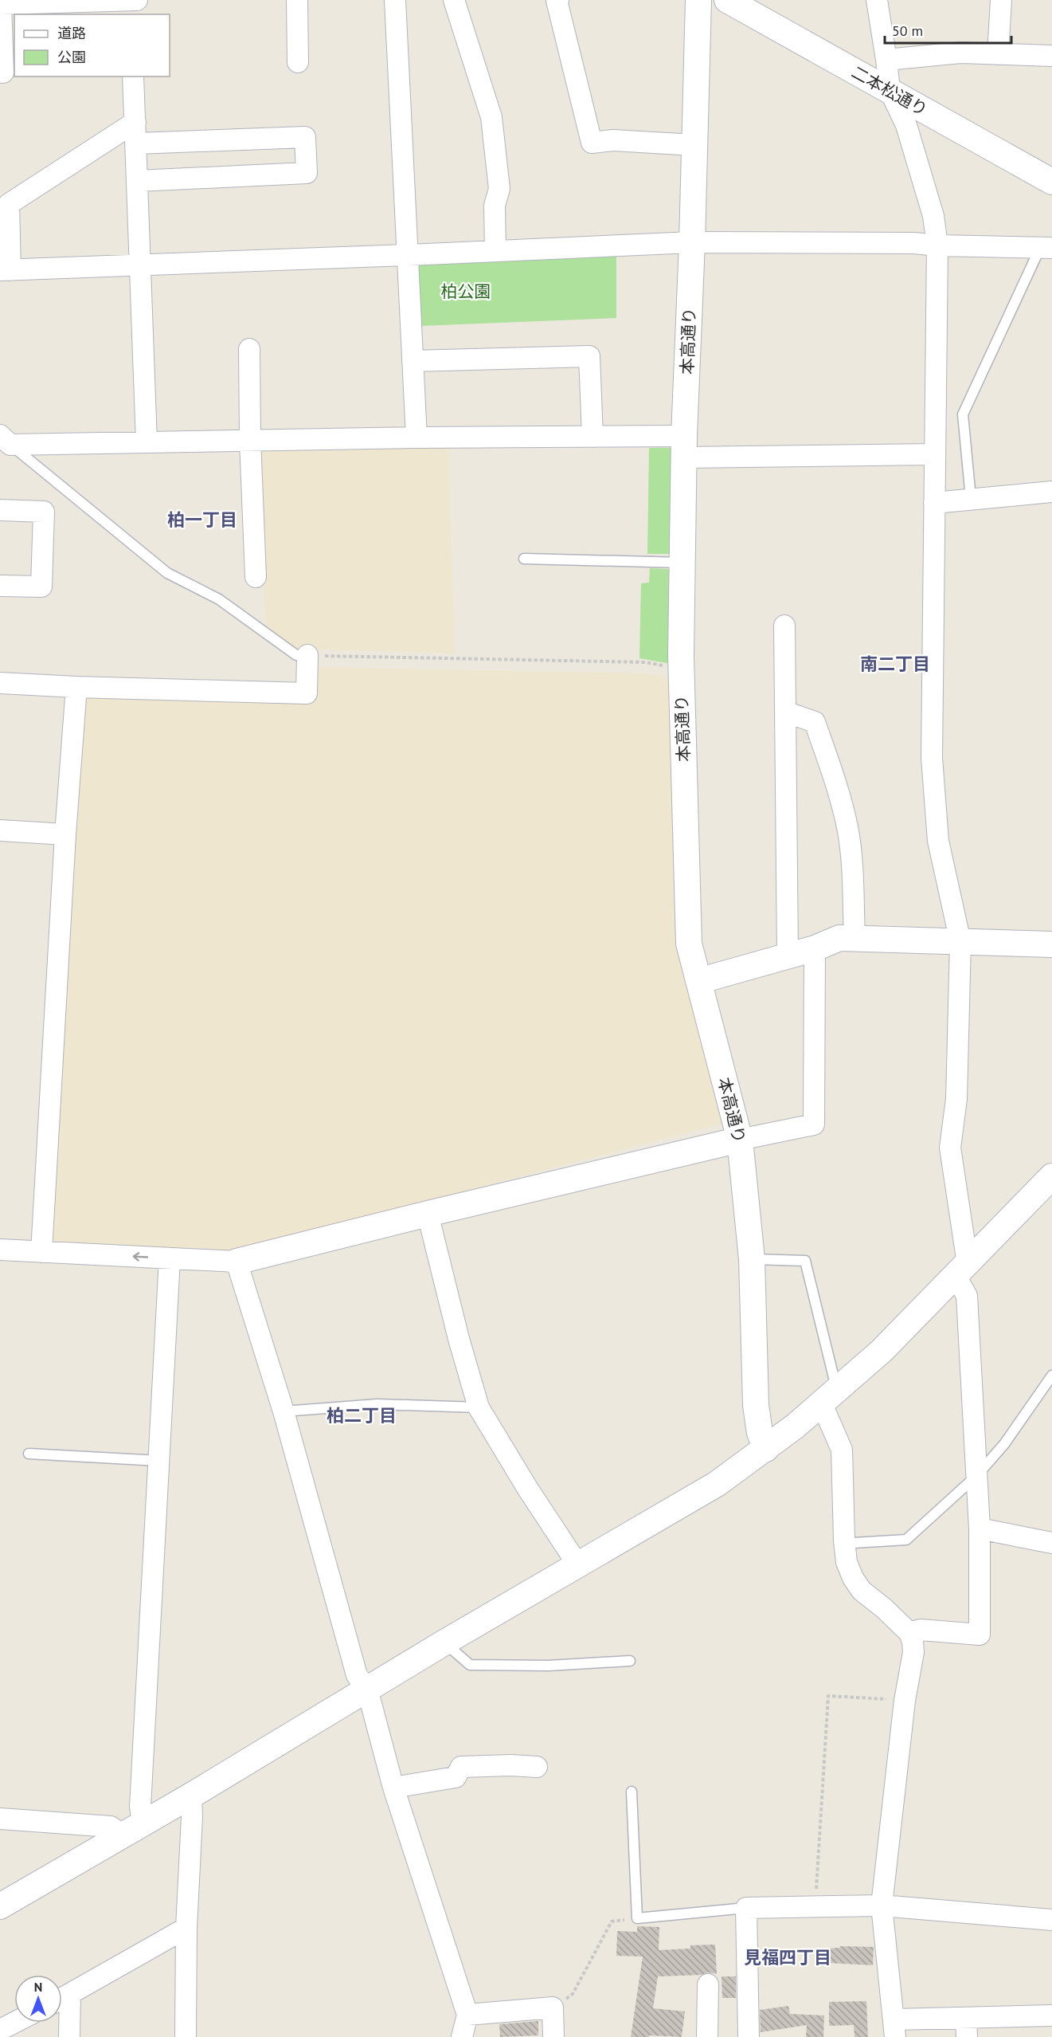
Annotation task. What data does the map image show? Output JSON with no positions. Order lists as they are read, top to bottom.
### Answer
{
  "streets": {
    "street": ["二本松通り", "本高通り"]
  },
  "districts": [
    "柏一丁目",
    "南二丁目",
    "柏二丁目",
    "見福四丁目"
  ],
  "parks": ["柏公園"],
  "legend": ["道路", "公園"],
  "scale_bar": "50 m",
  "north": "top"
}
